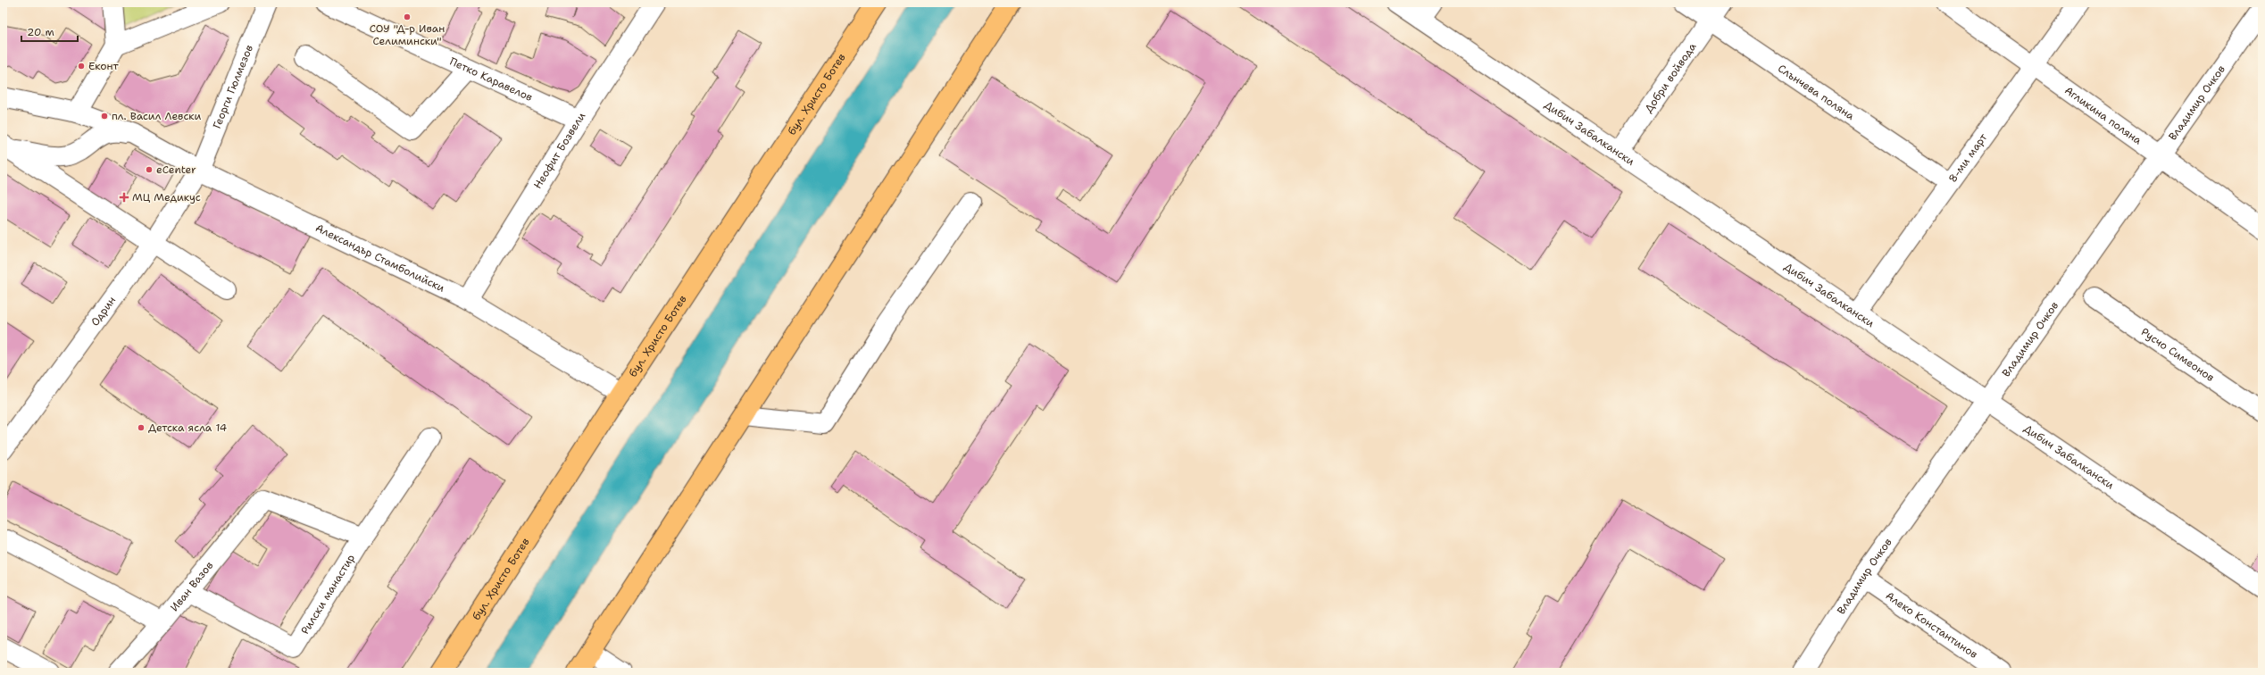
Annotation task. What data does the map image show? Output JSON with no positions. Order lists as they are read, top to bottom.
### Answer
{
  "streets": {
    "main road": ["бул. Христо Ботев"],
    "street": [
      "Добри войвода",
      "Петко Каравелов",
      "Георги Гюлмезов",
      "Слънчева поляна",
      "Владимир Очков",
      "Агликина поляна",
      "Дибич Забалкански",
      "Неофит Бозвели",
      "8-ми март",
      "Александър Стамболийски",
      "Одрин",
      "Русчо Симеонов",
      "Иван Вазов",
      "Рилски манастир",
      "Алеко Константинов"
    ]
  },
  "crossings": [
    ["Добри войвода", "Слънчева поляна"],
    ["Добри войвода", "Дибич Забалкански"],
    ["Петко Каравелов", "Неофит Бозвели"],
    ["Георги Гюлмезов", "Александър Стамболийски"],
    ["Георги Гюлмезов", "Одрин"],
    ["Слънчева поляна", "8-ми март"],
    ["бул. Христо Ботев", "Александър Стамболийски"],
    ["Владимир Очков", "Агликина поляна"],
    ["Владимир Очков", "Дибич Забалкански"],
    ["Владимир Очков", "Алеко Константинов"],
    ["Агликина поляна", "8-ми март"],
    ["Дибич Забалкански", "8-ми март"],
    ["Неофит Бозвели", "Александър Стамболийски"],
    ["Александър Стамболийски", "Одрин"],
    ["Иван Вазов", "Рилски манастир"]
  ],
  "places": {
    "other": [
      "СОУ \"Д-р Иван Селимински\"",
      "Еконт",
      "пл. Васил Левски",
      "eCenter",
      "Детска ясла 14"
    ],
    "health": ["МЦ Медикус"]
  },
  "scale_bar": "20 m"
}
